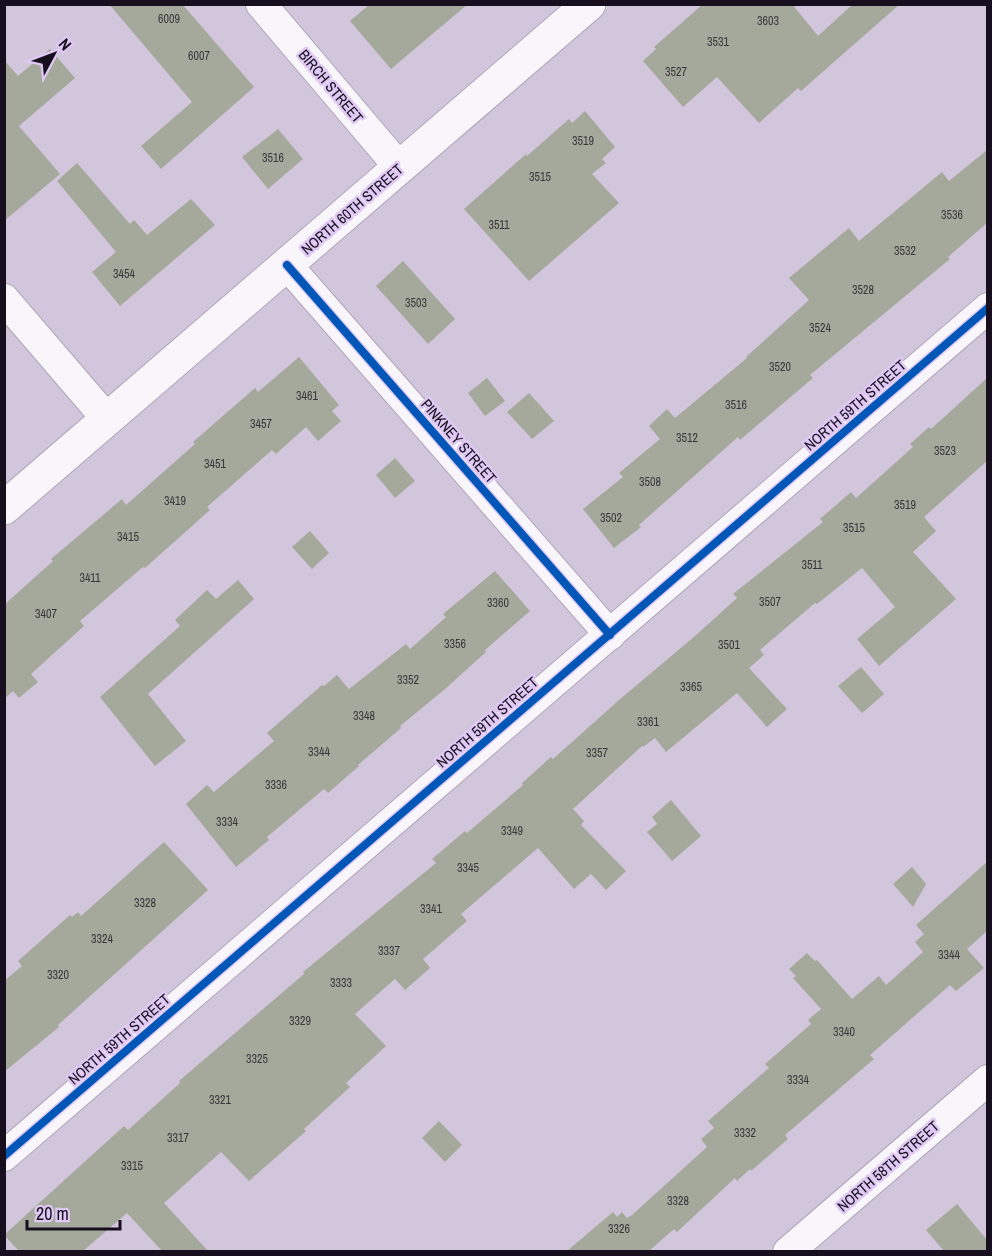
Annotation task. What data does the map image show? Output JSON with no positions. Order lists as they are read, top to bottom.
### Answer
{
  "streets": {
    "main road": ["NORTH 60TH STREET"],
    "street": [
      "BIRCH STREET",
      "NORTH 59TH STREET",
      "PINKNEY STREET",
      "NORTH 58TH STREET"
    ]
  },
  "crossings": [
    ["BIRCH STREET", "NORTH 60TH STREET"],
    ["NORTH 60TH STREET", "PINKNEY STREET"],
    ["NORTH 59TH STREET", "PINKNEY STREET"]
  ],
  "house_numbers": [
    "6009",
    "3603",
    "3531",
    "6007",
    "3527",
    "3519",
    "3516",
    "3515",
    "3536",
    "3511",
    "3532",
    "3454",
    "3528",
    "3503",
    "3524",
    "3520",
    "3461",
    "3516",
    "3457",
    "3512",
    "3523",
    "3451",
    "3508",
    "3419",
    "3519",
    "3502",
    "3515",
    "3415",
    "3511",
    "3411",
    "3507",
    "3360",
    "3407",
    "3356",
    "3501",
    "3352",
    "3365",
    "3348",
    "3361",
    "3344",
    "3357",
    "3336",
    "3334",
    "3349",
    "3345",
    "3328",
    "3341",
    "3324",
    "3337",
    "3344",
    "3320",
    "3333",
    "3329",
    "3340",
    "3325",
    "3334",
    "3321",
    "3332",
    "3317",
    "3315",
    "3328",
    "3326"
  ],
  "scale_bar": "20 m",
  "north": "top right"
}
